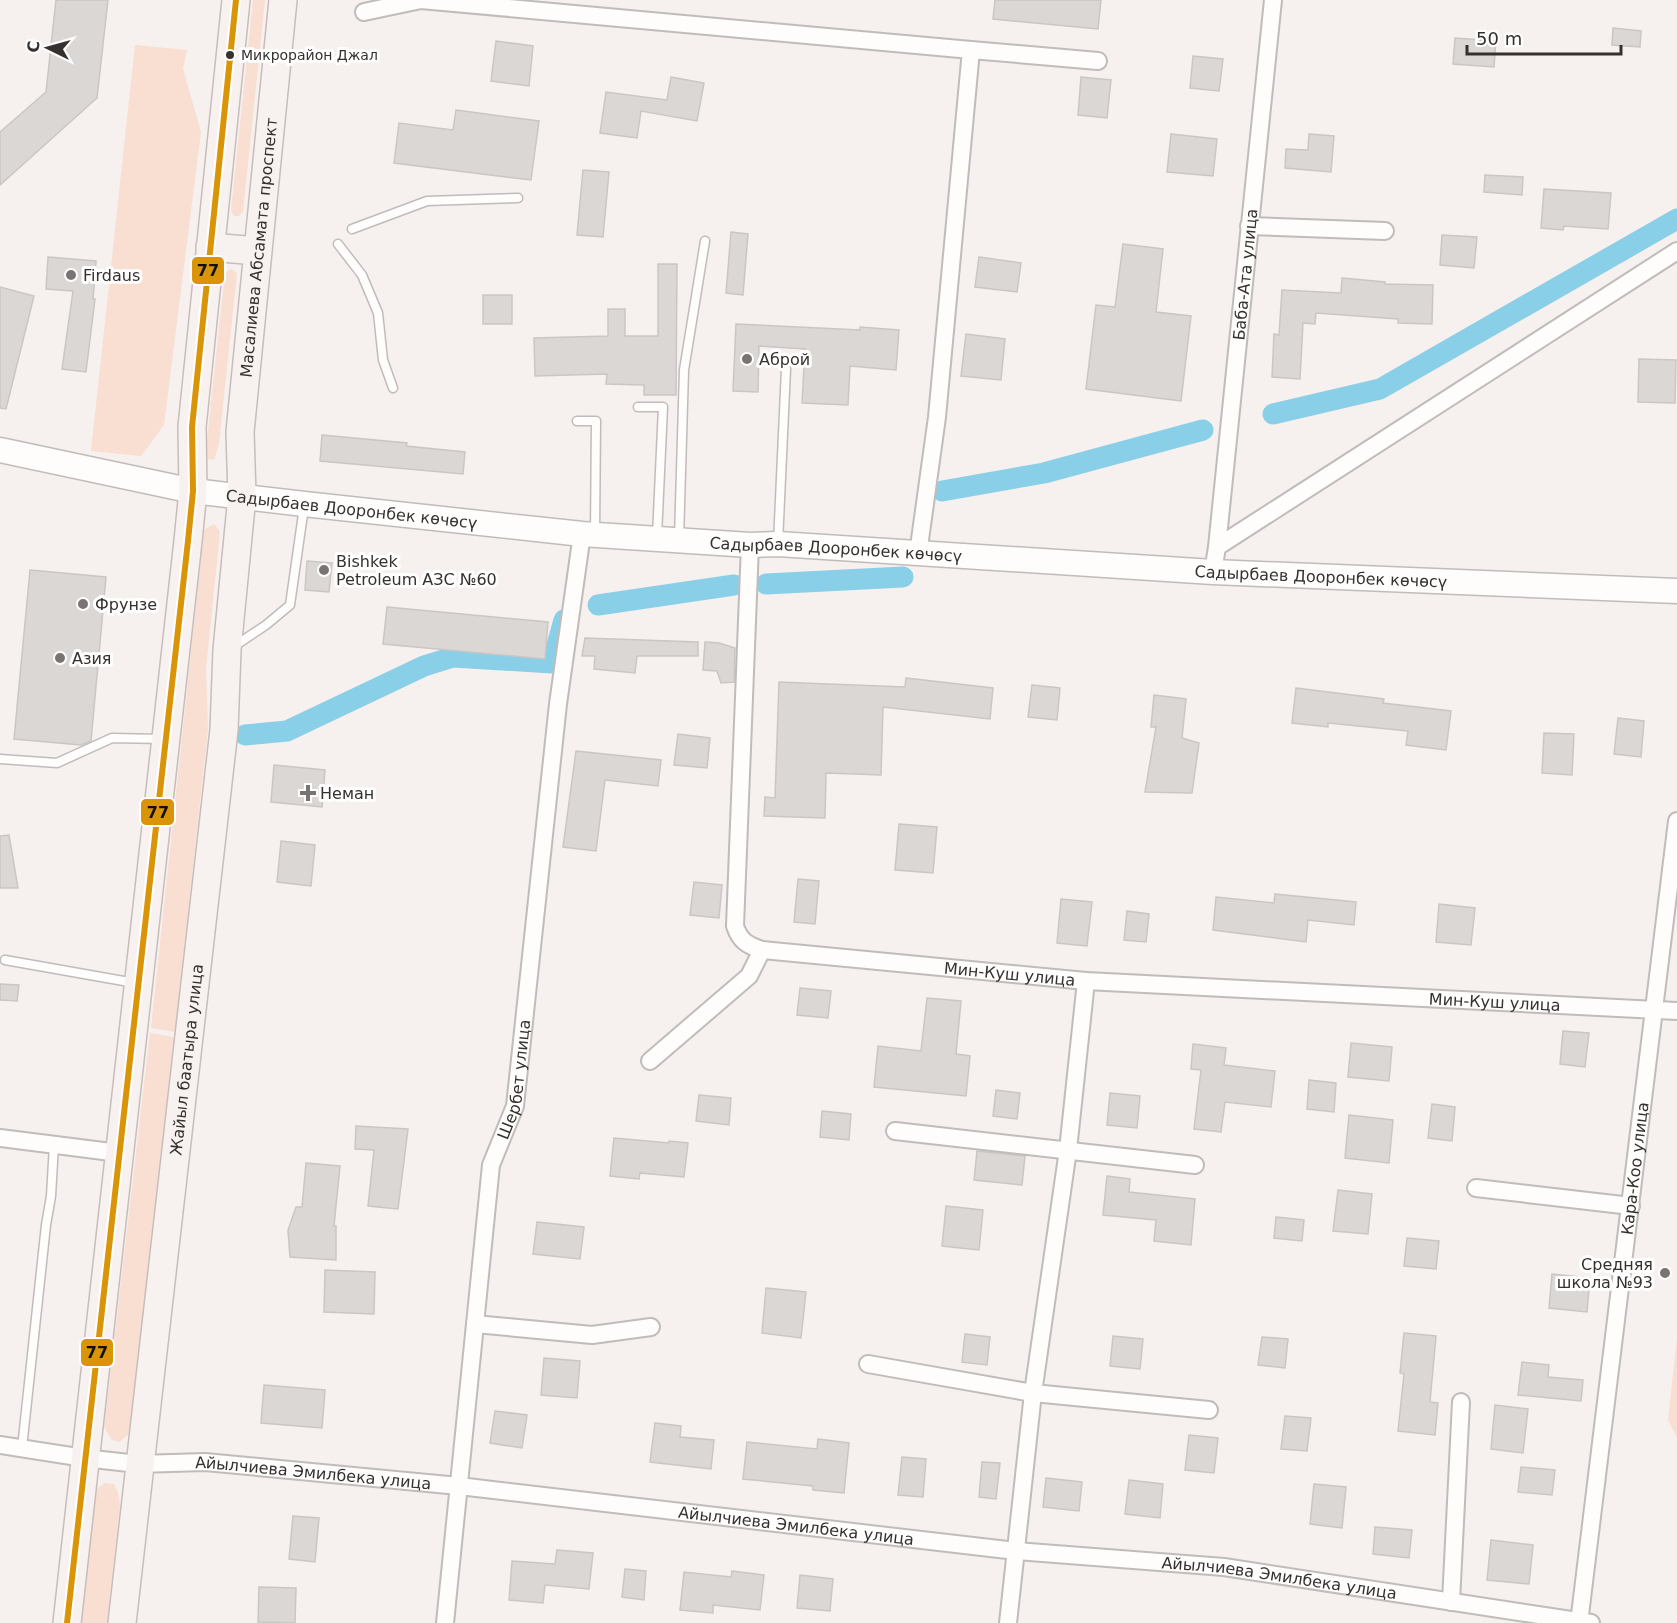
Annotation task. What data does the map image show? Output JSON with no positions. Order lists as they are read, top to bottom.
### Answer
{
  "streets": {
    "main road": ["Масалиева Абсамата проспект", "Садырбаев Дооронбек көчөсү", "Жайыл баатыра улица"],
    "street": [
      "Баба-Ата улица",
      "Мин-Куш улица",
      "Шербет улица",
      "Кара-Коо улица",
      "Айылчиева Эмилбека улица"
    ]
  },
  "crossings": [
    ["Масалиева Абсамата проспект", "Садырбаев Дооронбек көчөсү"],
    ["Масалиева Абсамата проспект", "Жайыл баатыра улица"],
    ["Баба-Ата улица", "Садырбаев Дооронбек көчөсү"],
    ["Садырбаев Дооронбек көчөсү", "Мин-Куш улица"],
    ["Садырбаев Дооронбек көчөсү", "Жайыл баатыра улица"],
    ["Садырбаев Дооронбек көчөсү", "Шербет улица"],
    ["Мин-Куш улица", "Кара-Коо улица"],
    ["Жайыл баатыра улица", "Айылчиева Эмилбека улица"],
    ["Шербет улица", "Айылчиева Эмилбека улица"],
    ["Кара-Коо улица", "Айылчиева Эмилбека улица"]
  ],
  "places": {
    "other": [
      "Микрорайон Джал",
      "Firdaus",
      "Аброй",
      "Bishkek Petroleum АЗС №60",
      "Фрунзе",
      "Азия",
      "Средняя школа №93"
    ],
    "health": ["Неман"]
  },
  "lines": ["transit line 77"],
  "scale_bar": "50 m",
  "north": "left"
}
